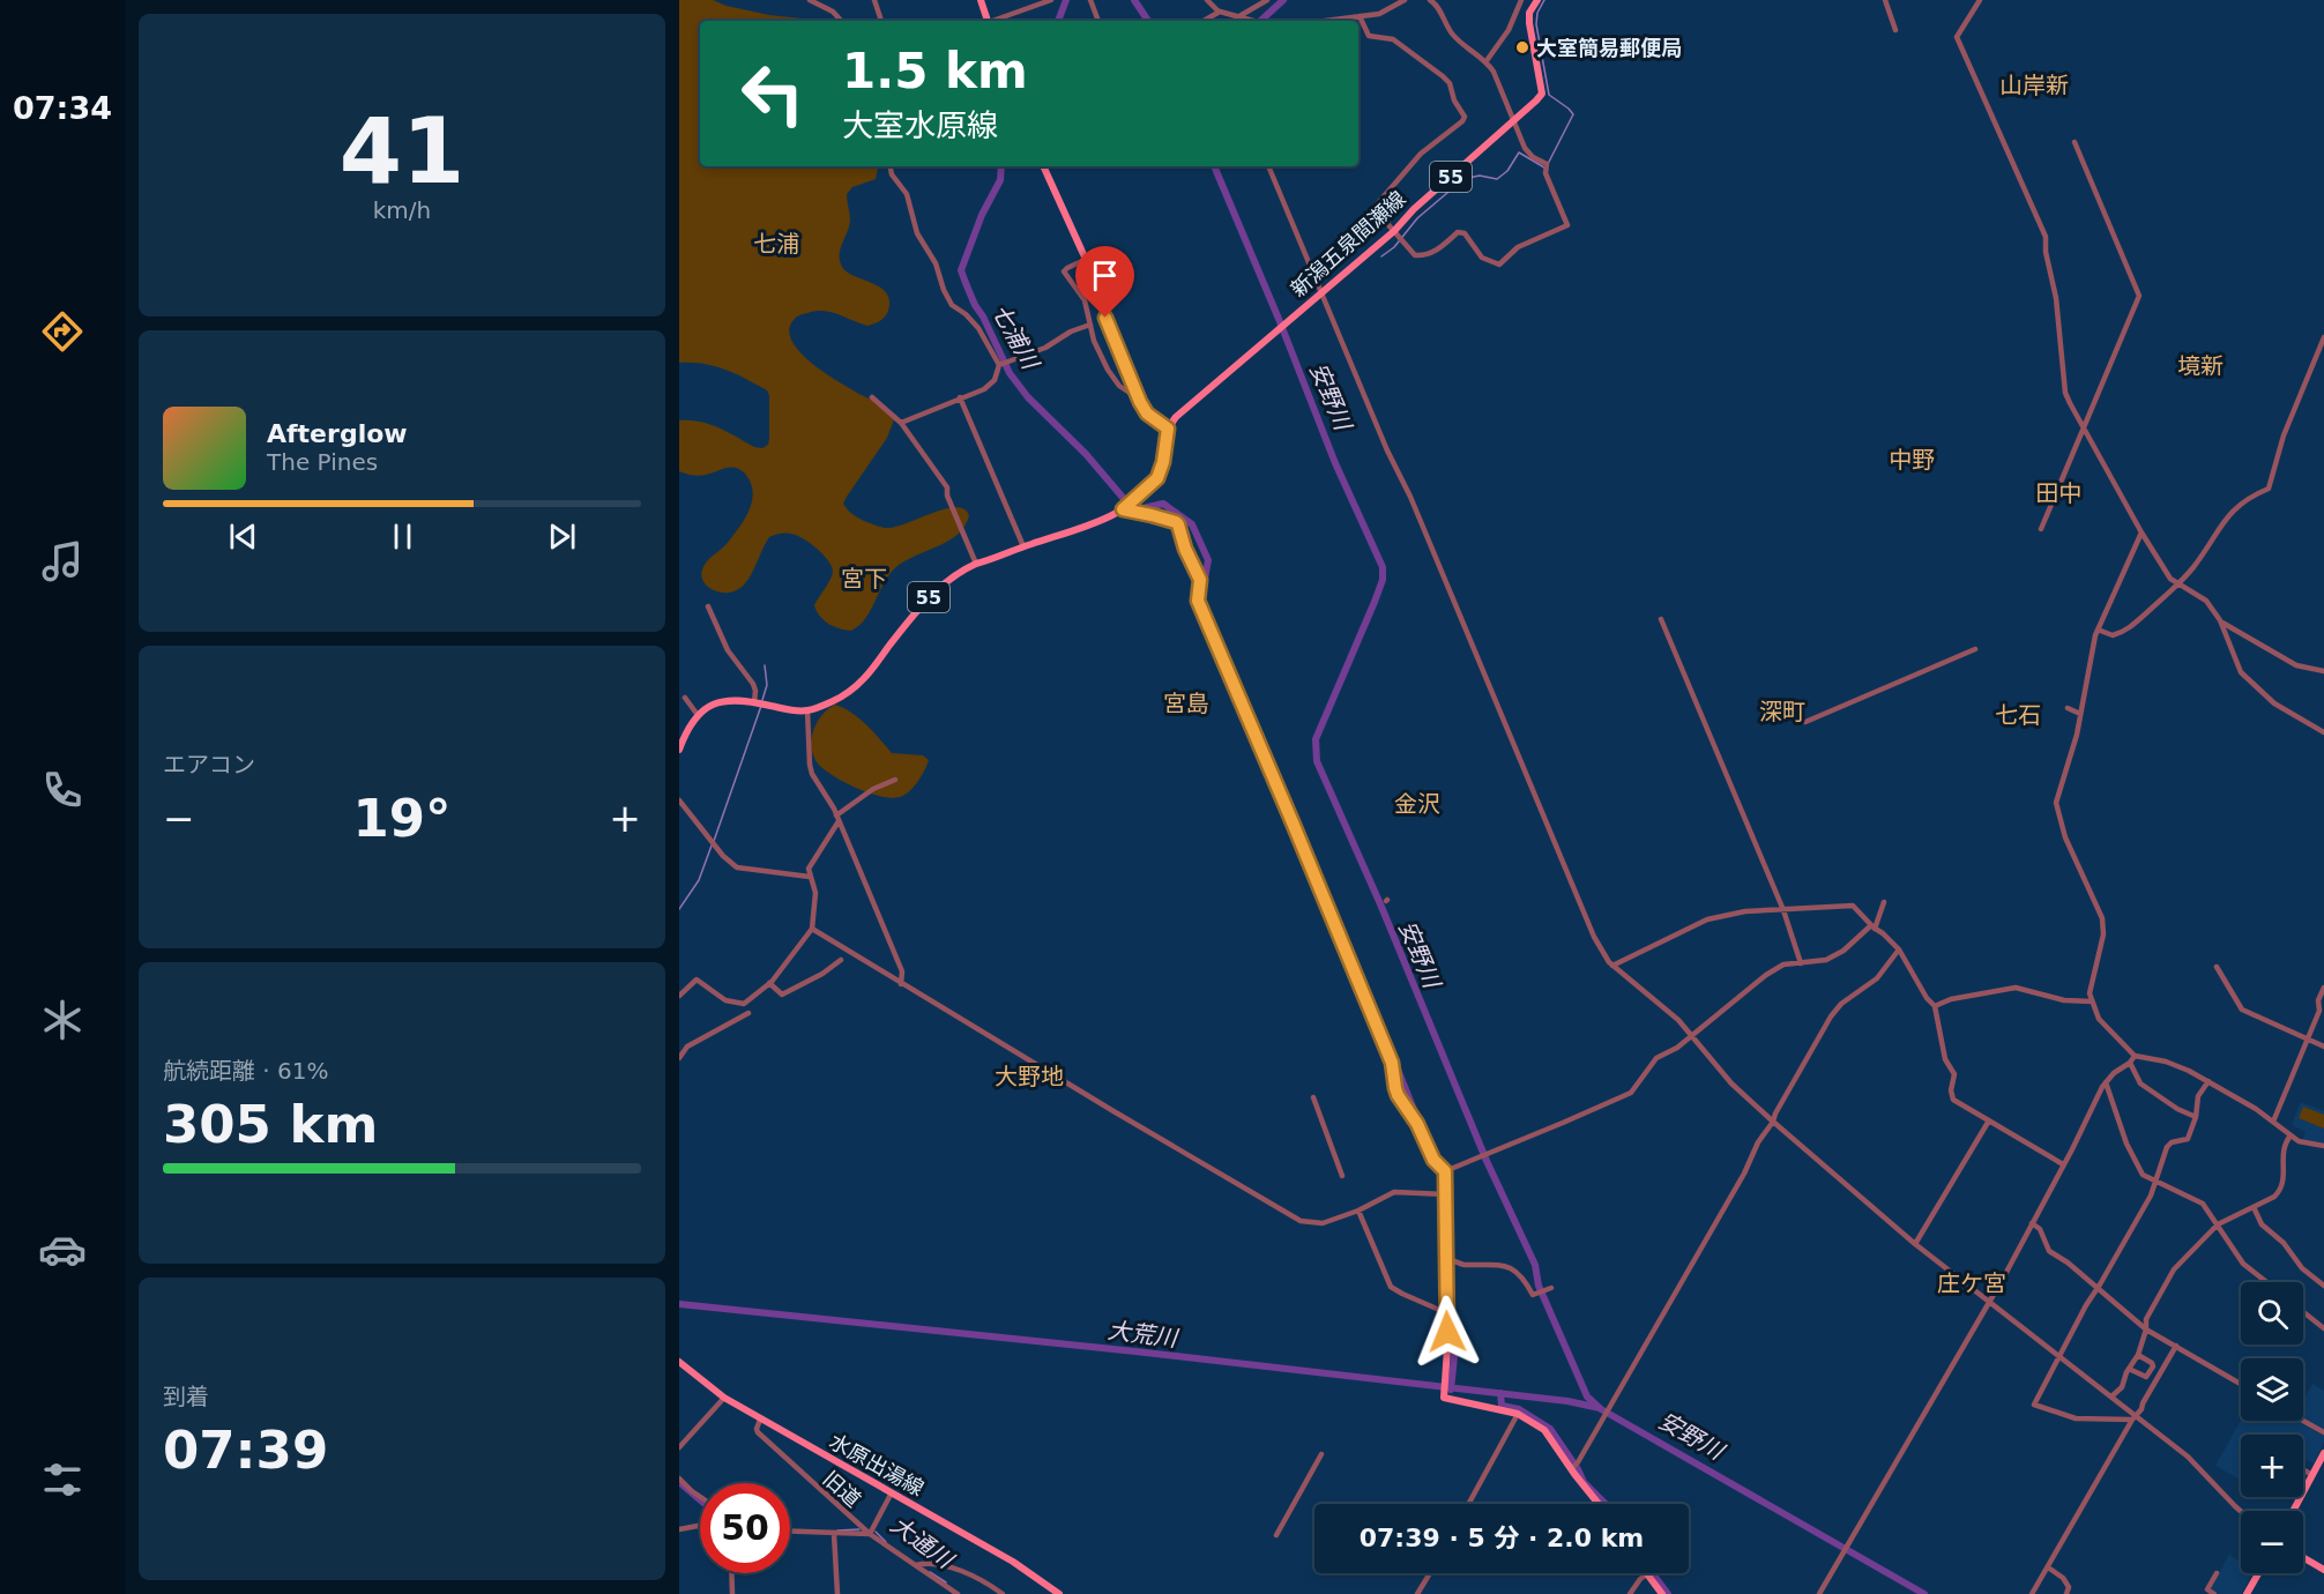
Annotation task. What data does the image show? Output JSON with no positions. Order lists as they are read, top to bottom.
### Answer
{
  "streets": {
    "main road": ["55", "新潟五泉間瀬線", "水原出湯線"],
    "street": ["旧道"]
  },
  "crossings": [
    ["55", "新潟五泉間瀬線"],
    ["水原出湯線", "旧道"]
  ],
  "districts": [
    "山岸新",
    "七浦",
    "境新",
    "中野",
    "田中",
    "宮下",
    "宮島",
    "深町",
    "七石",
    "金沢",
    "大野地",
    "庄ケ宮"
  ],
  "water": [
    "七浦川",
    "安野川",
    "大荒川",
    "大通川"
  ],
  "places": ["大室簡易郵便局"],
  "page": {
    "tabs": "07:34",
    "tile": [
      ["41", "km/h"],
      "エアコン",
      ["航続距離 · 61%", "305 km"],
      ["到着", "07:39"]
    ],
    "turn": ["1.5 km", "大室水原線"],
    "song": ["Afterglow", "The Pines"],
    "heat": ["−", "19°", "+"],
    "map_buttons": ["+", "−"],
    "limit": "50",
    "trip": "07:39 · 5 分 · 2.0 km"
  }
}
